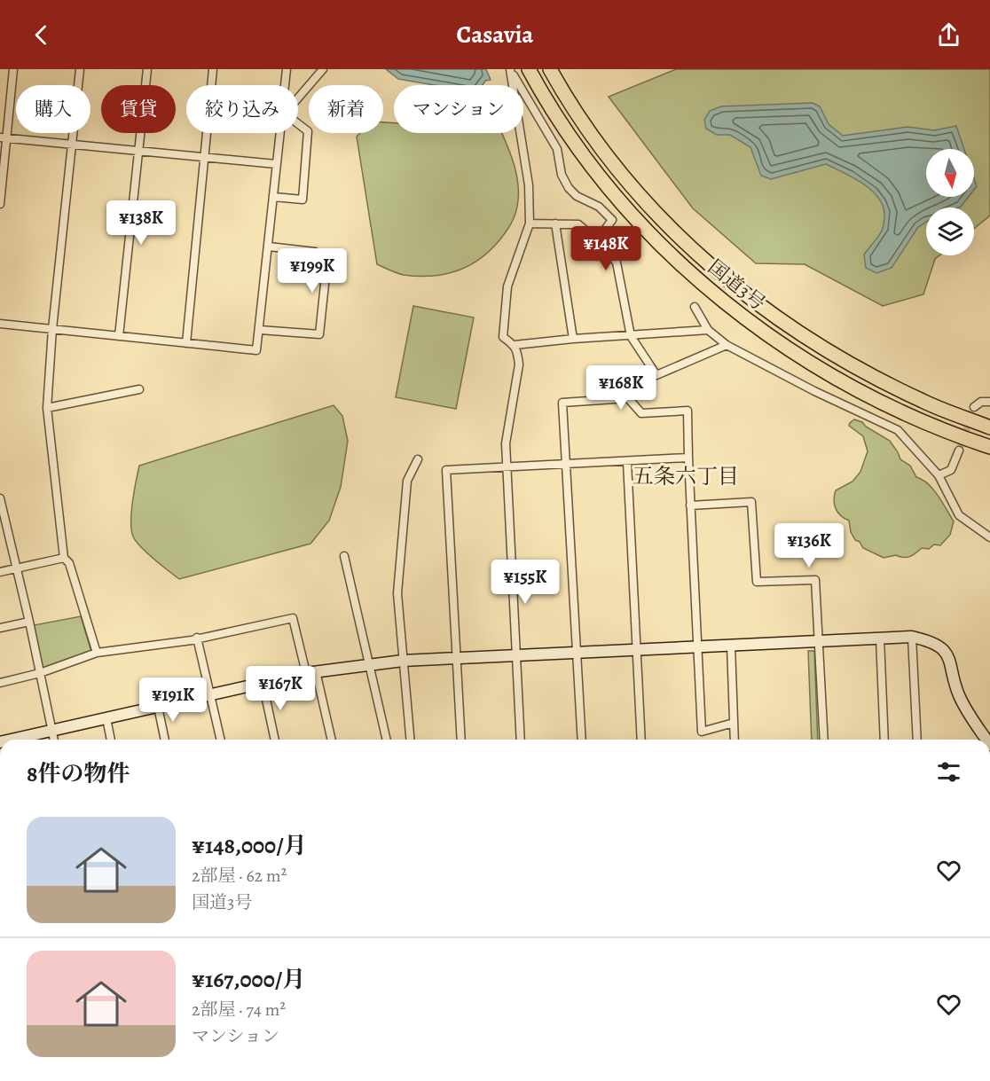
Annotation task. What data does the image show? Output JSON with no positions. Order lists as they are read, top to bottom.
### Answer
{
  "streets": {
    "highway": ["国道3号"]
  },
  "districts": ["五条六丁目"],
  "north": "bottom",
  "page": {
    "header": "Casavia",
    "chip": [
      "購入",
      "賃貸",
      "絞り込み",
      "新着",
      "マンション"
    ],
    "price": [
      "¥138K",
      "¥148K",
      "¥199K",
      "¥168K",
      "¥136K",
      "¥155K",
      "¥167K",
      "¥191K"
    ],
    "heading": "8件の物件",
    "list": [
      {
        "name": "¥148,000/月",
        "note": "2部屋 · 62 m² · 国道3号"
      },
      {
        "name": "¥167,000/月",
        "note": "2部屋 · 74 m² · マンション"
      }
    ]
  }
}
